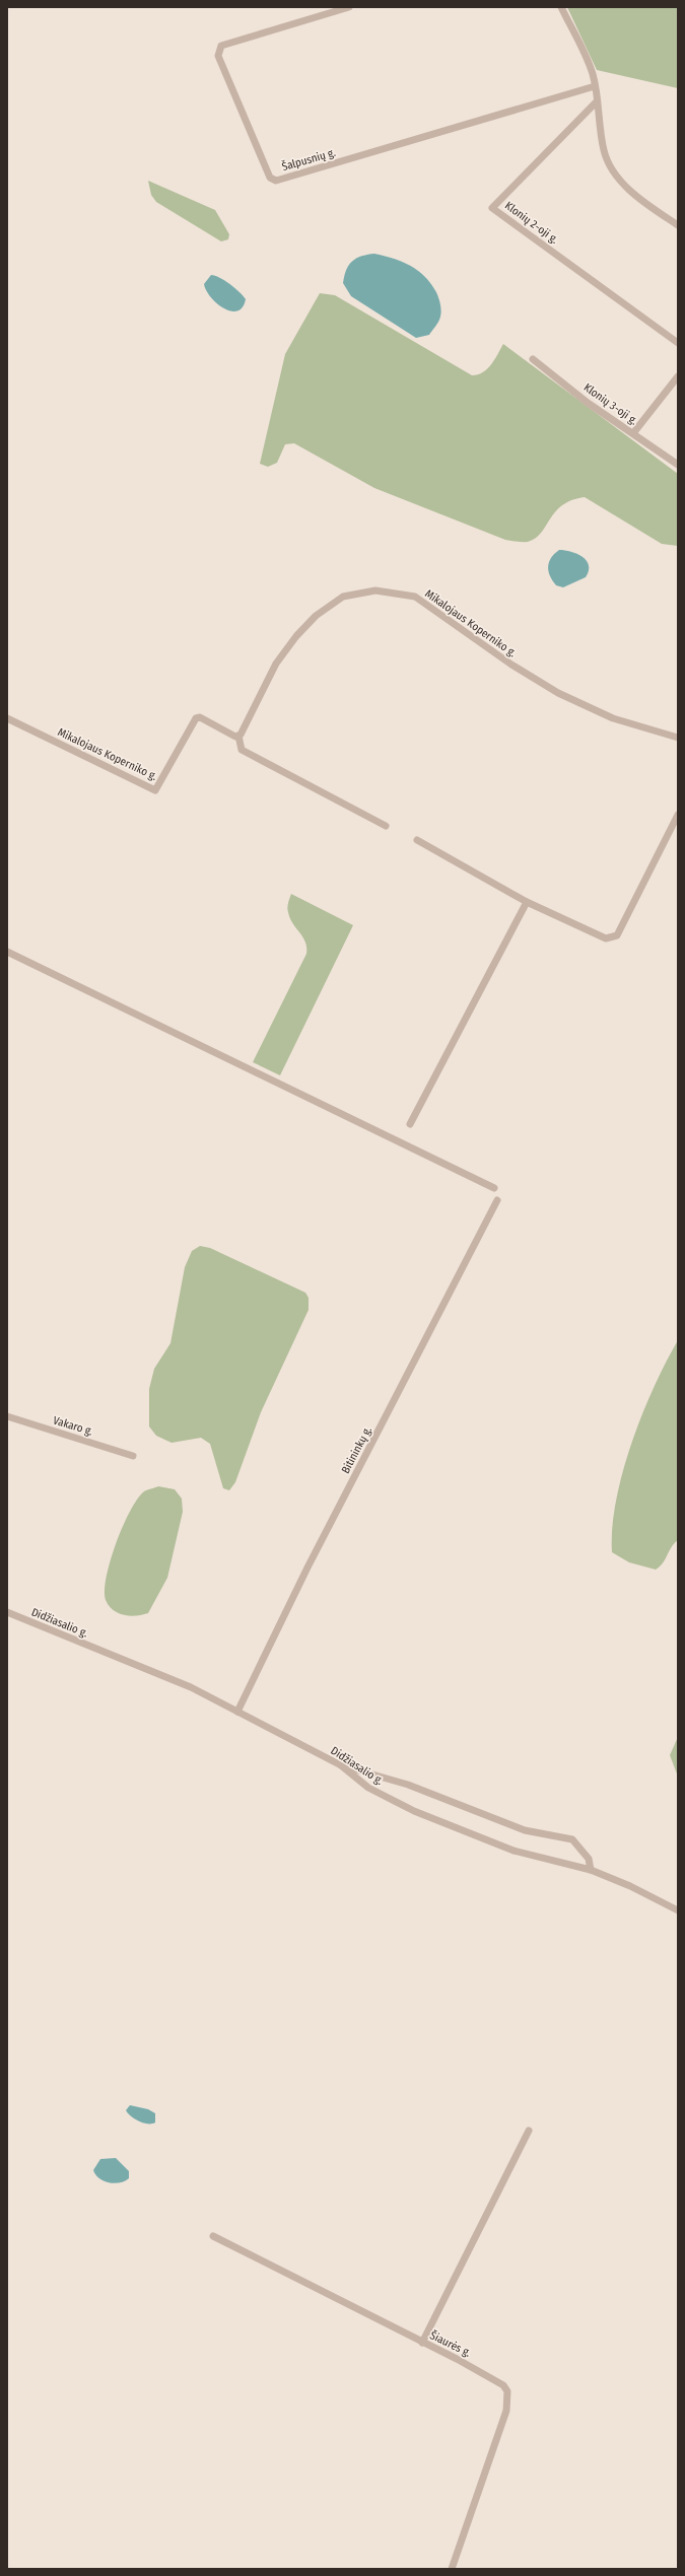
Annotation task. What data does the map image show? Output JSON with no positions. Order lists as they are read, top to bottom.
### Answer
{
  "streets": {
    "street": [
      "Šalpusnių g.",
      "Klonių 2-oji g.",
      "Klonių 3-oji g.",
      "Mikalojaus Koperniko g.",
      "Vakaro g.",
      "Bitininkų g.",
      "Didžiasalio g.",
      "Šiaurės g."
    ]
  },
  "crossings": [
    ["Bitininkų g.", "Didžiasalio g."]
  ]
}
